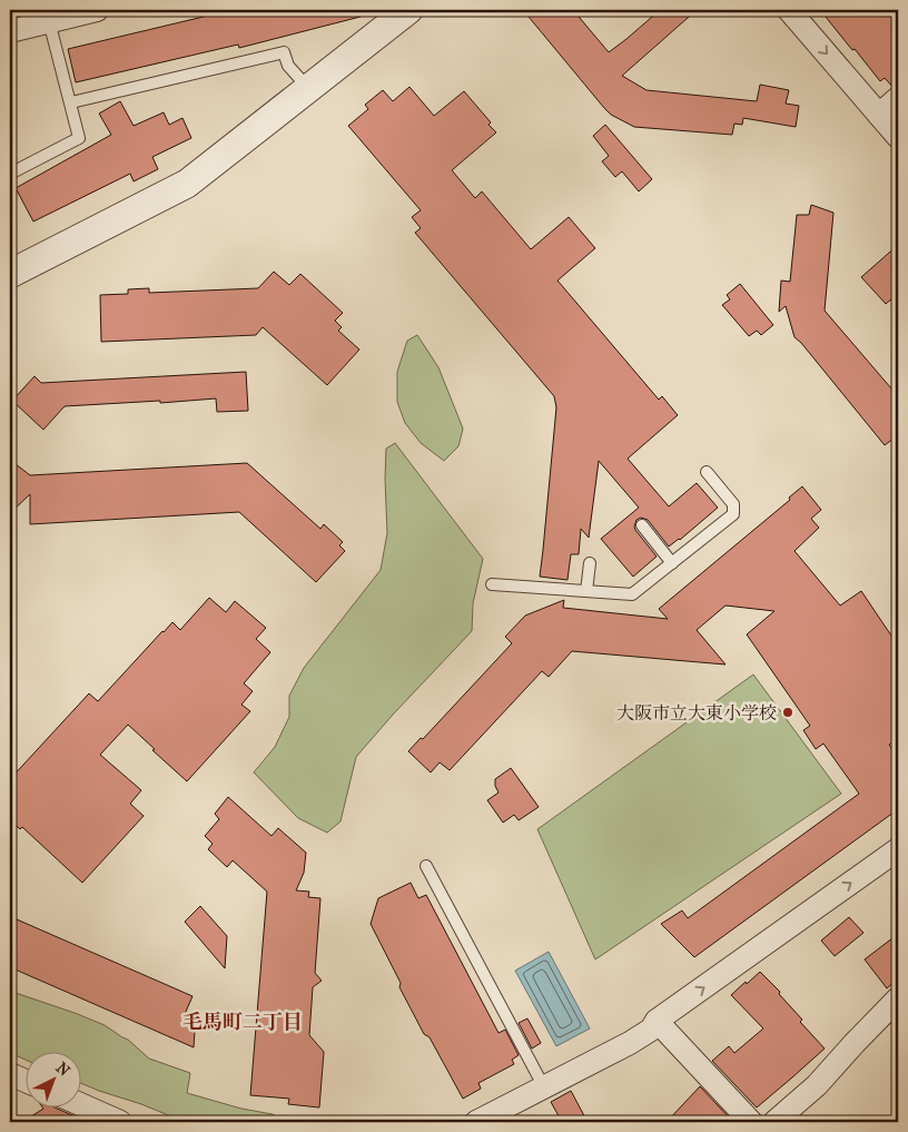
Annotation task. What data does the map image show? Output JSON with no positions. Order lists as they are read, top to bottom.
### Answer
{
  "districts": ["毛馬町二丁目"],
  "places": ["大阪市立大東小学校"],
  "north": "top right"
}
